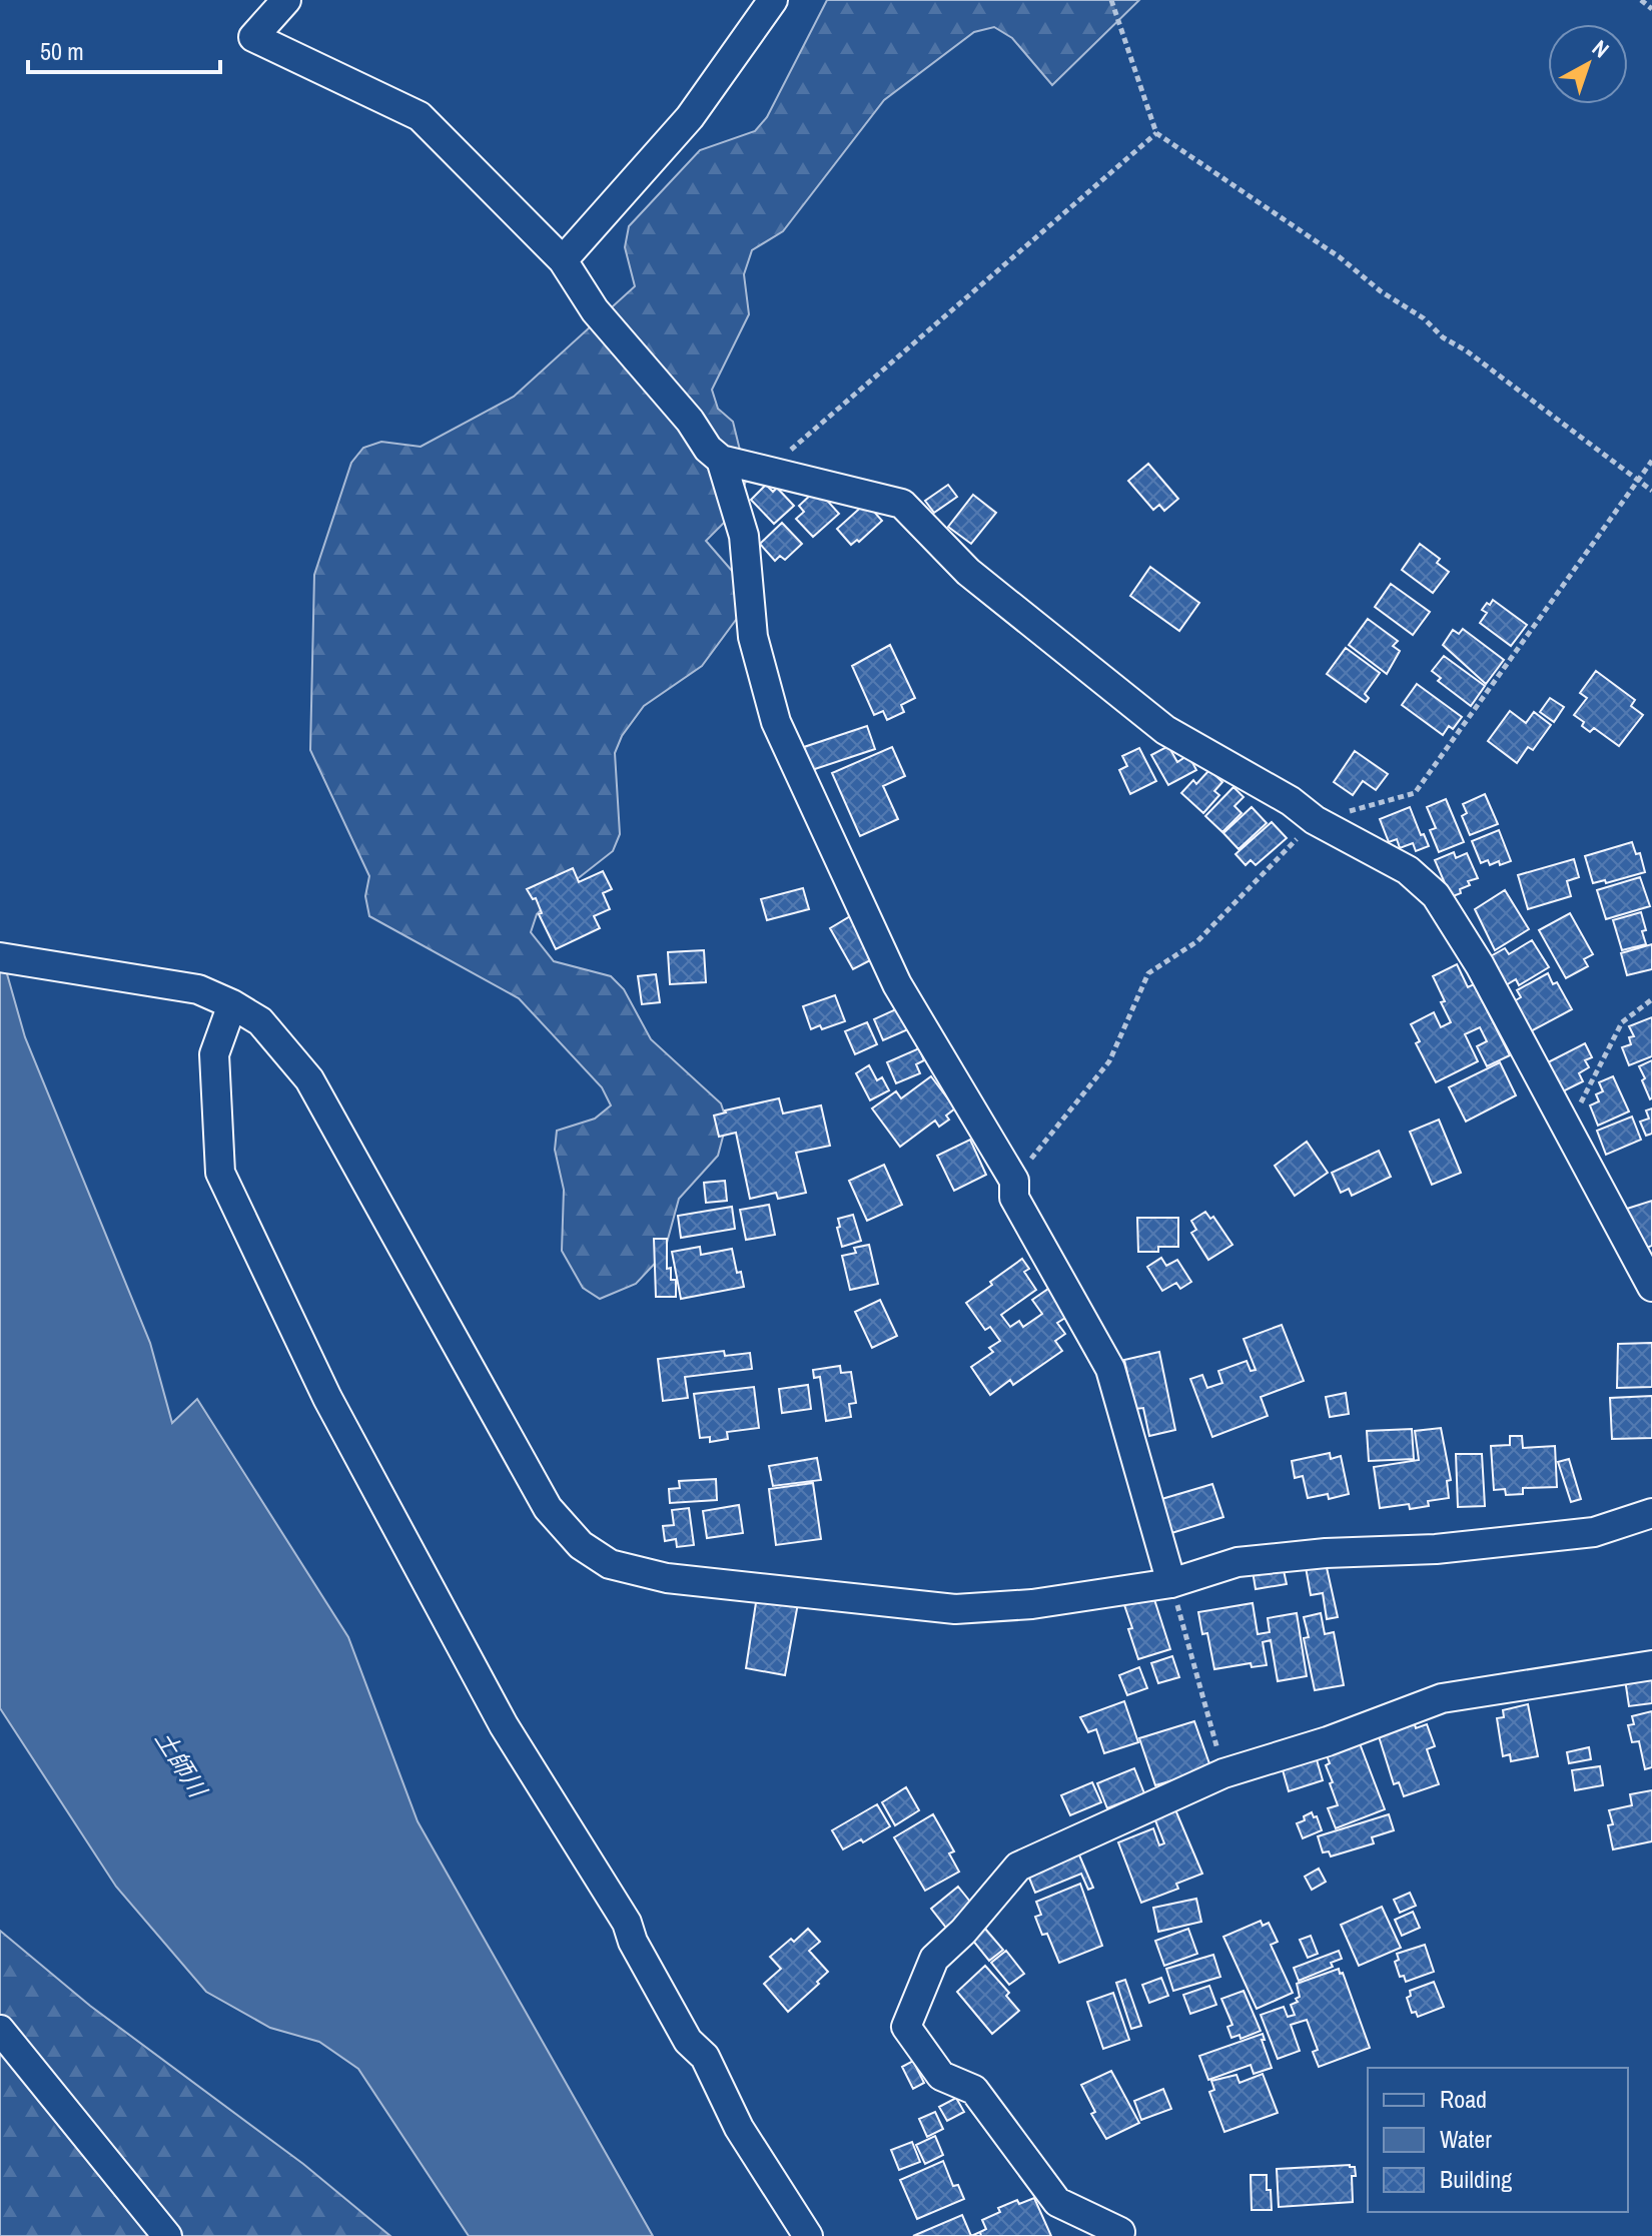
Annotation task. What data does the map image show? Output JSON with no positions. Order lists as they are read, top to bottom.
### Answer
{
  "water": ["土師川"],
  "legend": ["Road", "Water", "Building"],
  "scale_bar": "50 m",
  "north": "top right"
}
